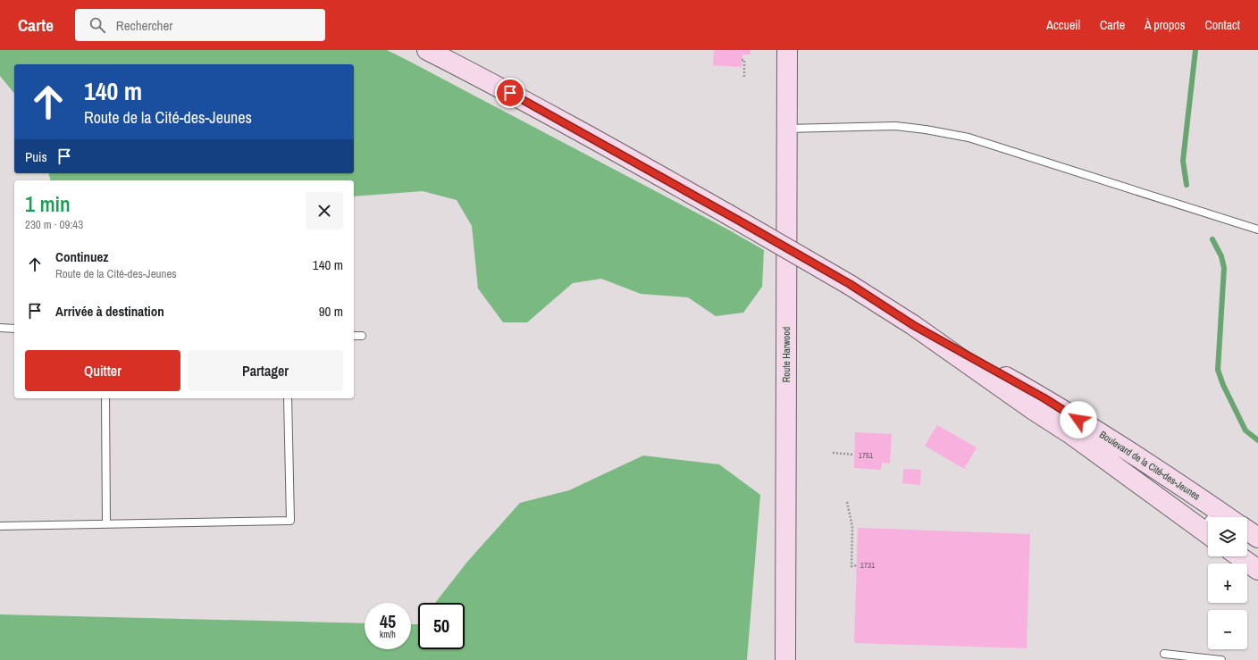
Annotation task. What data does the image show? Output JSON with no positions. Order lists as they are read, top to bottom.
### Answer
{
  "streets": {
    "main road": ["Route Harwood", "Boulevard de la Cité-des-Jeunes"]
  },
  "house_numbers": ["1751", "1731"],
  "page": {
    "header": "Carte",
    "search": "Rechercher",
    "nav": [
      "Accueil",
      "Carte",
      "À propos",
      "Contact"
    ],
    "turn": ["140 m", "Route de la Cité-des-Jeunes"],
    "then": "Puis",
    "heading": ["1 min", "230 m · 09:43"],
    "list": [
      {
        "name": "Continuez",
        "note": "Route de la Cité-des-Jeunes",
        "value": "140 m"
      },
      {
        "name": "Arrivée à destination",
        "value": "90 m"
      }
    ],
    "buttons": ["Quitter", "Partager"],
    "map_buttons": ["+", "−"],
    "speed": "45 km/h",
    "limit": "50"
  }
}
